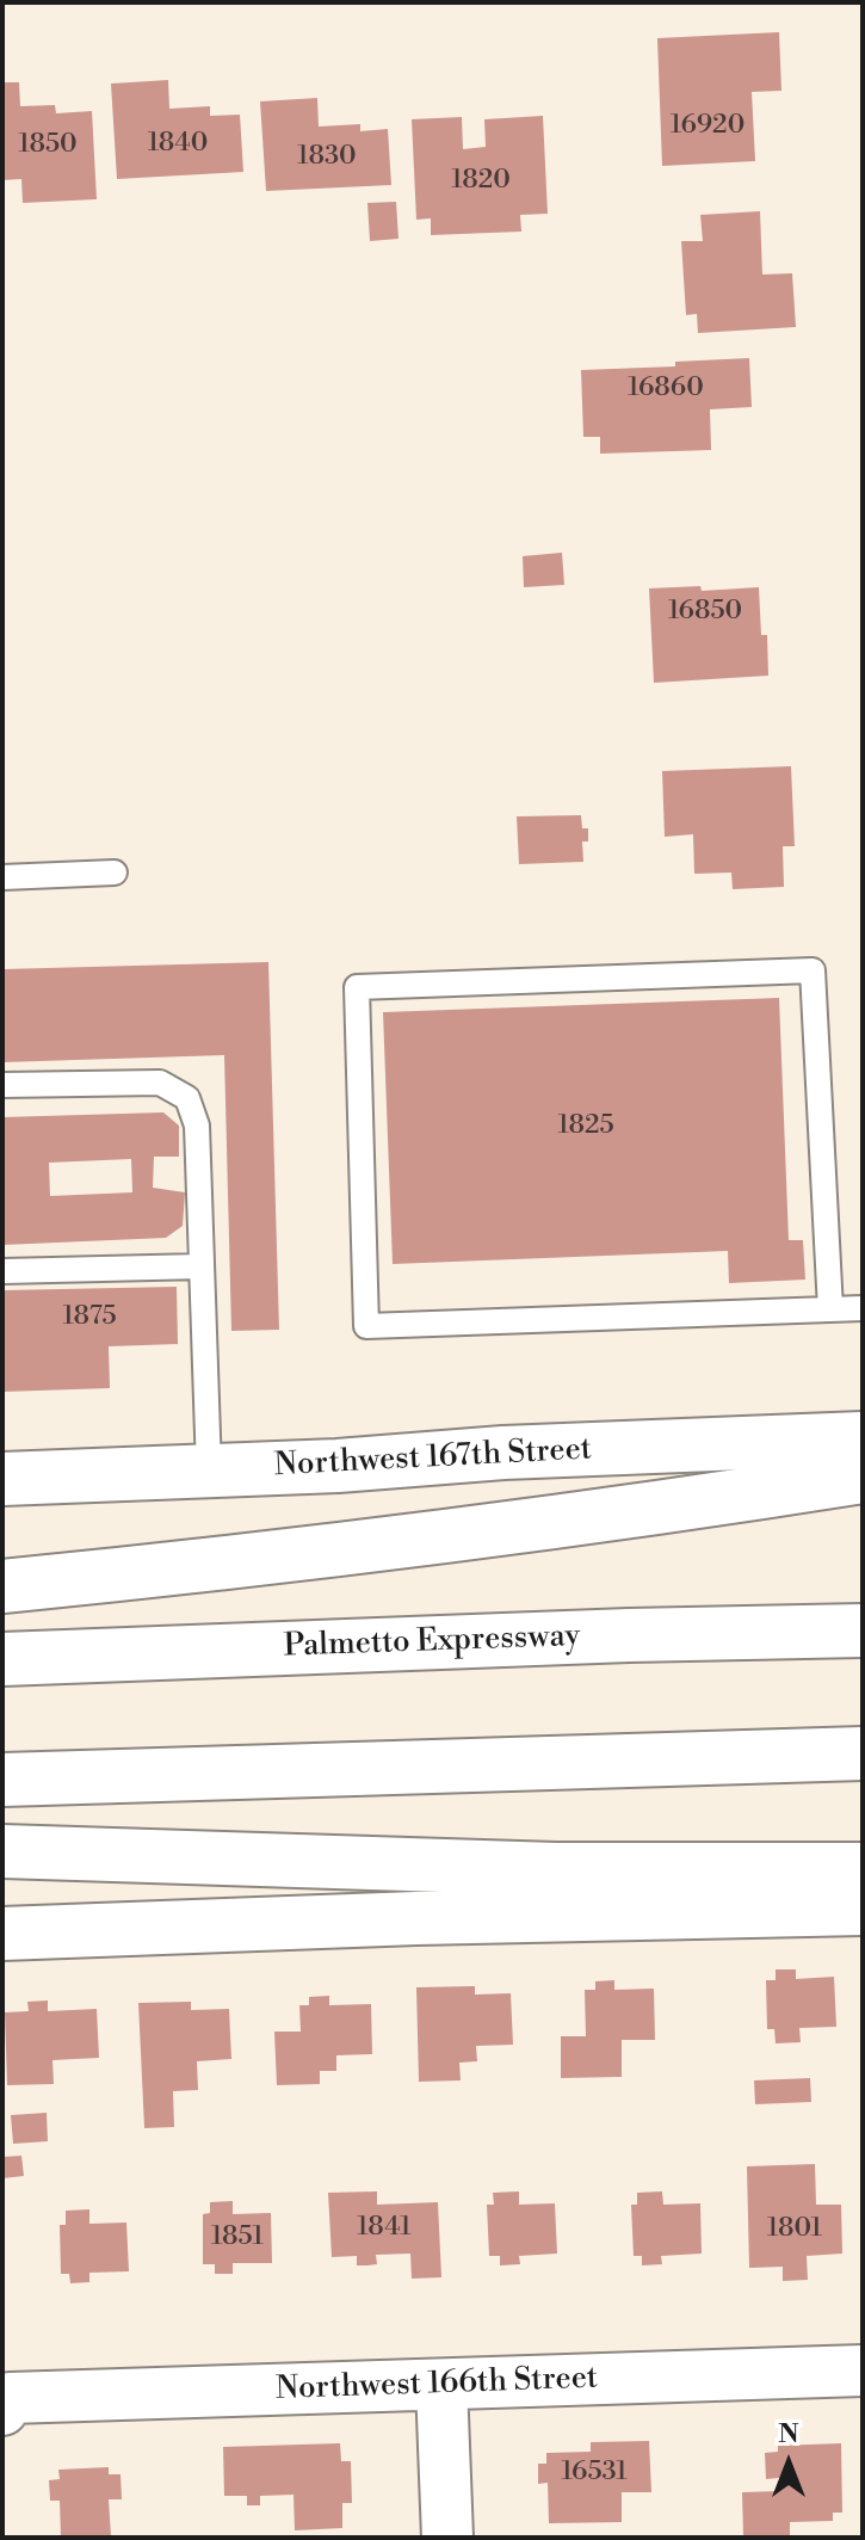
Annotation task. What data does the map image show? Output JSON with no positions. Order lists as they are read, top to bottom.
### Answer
{
  "streets": {
    "main road": ["Northwest 167th Street", "Palmetto Expressway"],
    "street": ["Northwest 166th Street"]
  },
  "house_numbers": [
    "16920",
    "1840",
    "1850",
    "1830",
    "1820",
    "16860",
    "16850",
    "1825",
    "1875",
    "1841",
    "1801",
    "1851",
    "16531"
  ],
  "north": "top"
}
